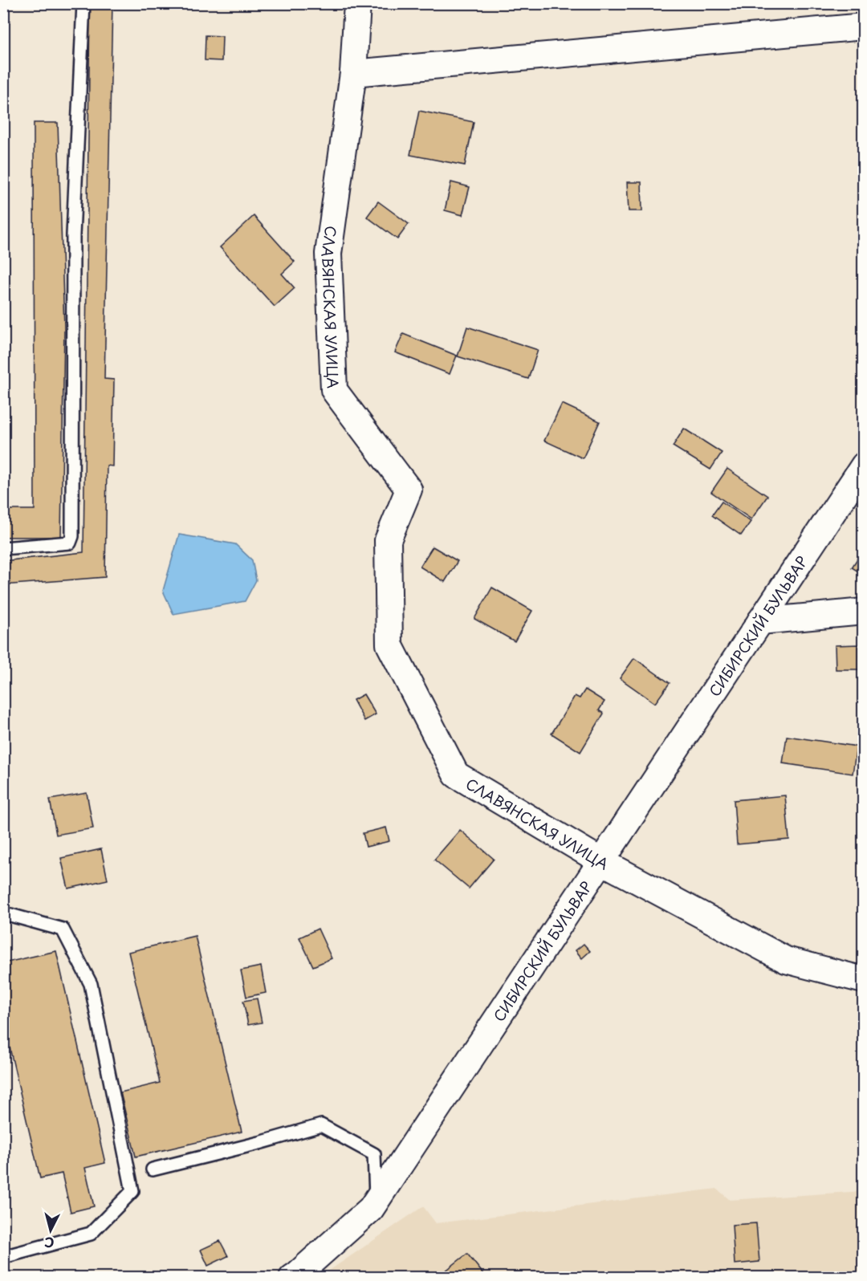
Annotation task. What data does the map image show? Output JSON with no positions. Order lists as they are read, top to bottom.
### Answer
{
  "streets": {
    "street": ["СЛАВЯНСКАЯ УЛИЦА", "СИБИРСКИЙ БУЛЬВАР"]
  },
  "crossings": [
    ["СЛАВЯНСКАЯ УЛИЦА", "СИБИРСКИЙ БУЛЬВАР"]
  ],
  "north": "bottom"
}
